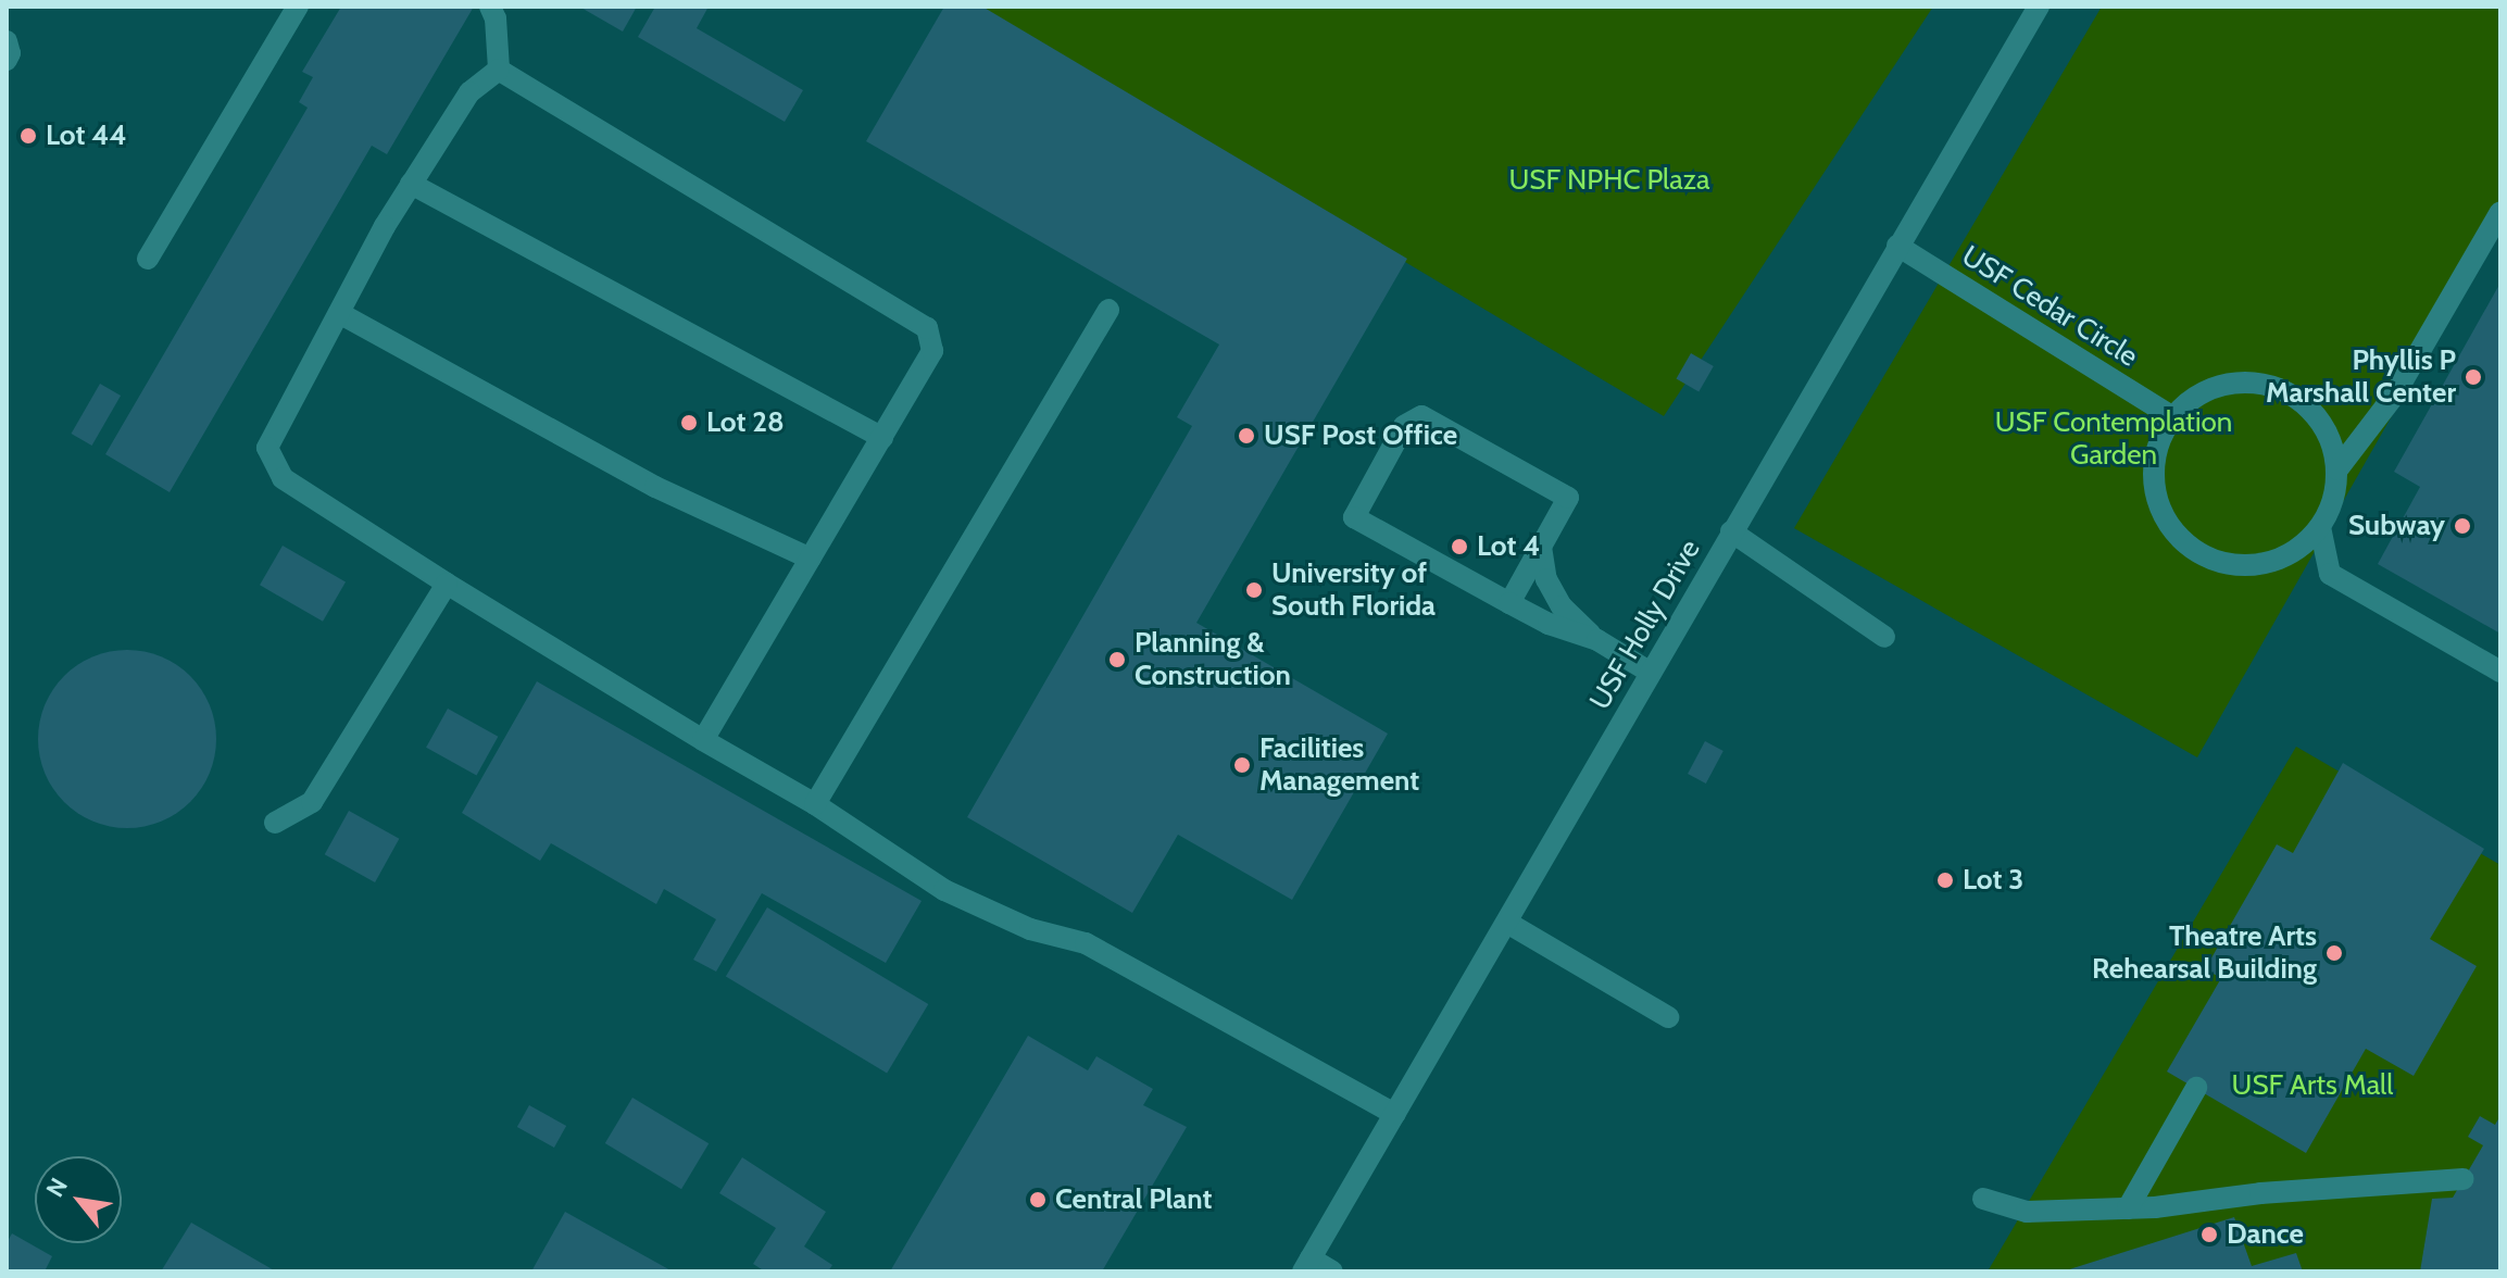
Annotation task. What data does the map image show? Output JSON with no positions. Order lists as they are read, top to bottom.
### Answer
{
  "streets": {
    "street": ["USF Cedar Circle", "USF Holly Drive"]
  },
  "crossings": [
    ["USF Cedar Circle", "USF Holly Drive"]
  ],
  "parks": ["USF NPHC Plaza", "USF Contemplation Garden", "USF Arts Mall"],
  "places": [
    "Lot 44",
    "Phyllis P Marshall Center",
    "Lot 28",
    "USF Post Office",
    "Subway",
    "Lot 4",
    "University of South Florida",
    "Planning & Construction",
    "Facilities Management",
    "Lot 3",
    "Theatre Arts Rehearsal Building",
    "Central Plant",
    "Dance"
  ],
  "north": "top left"
}
